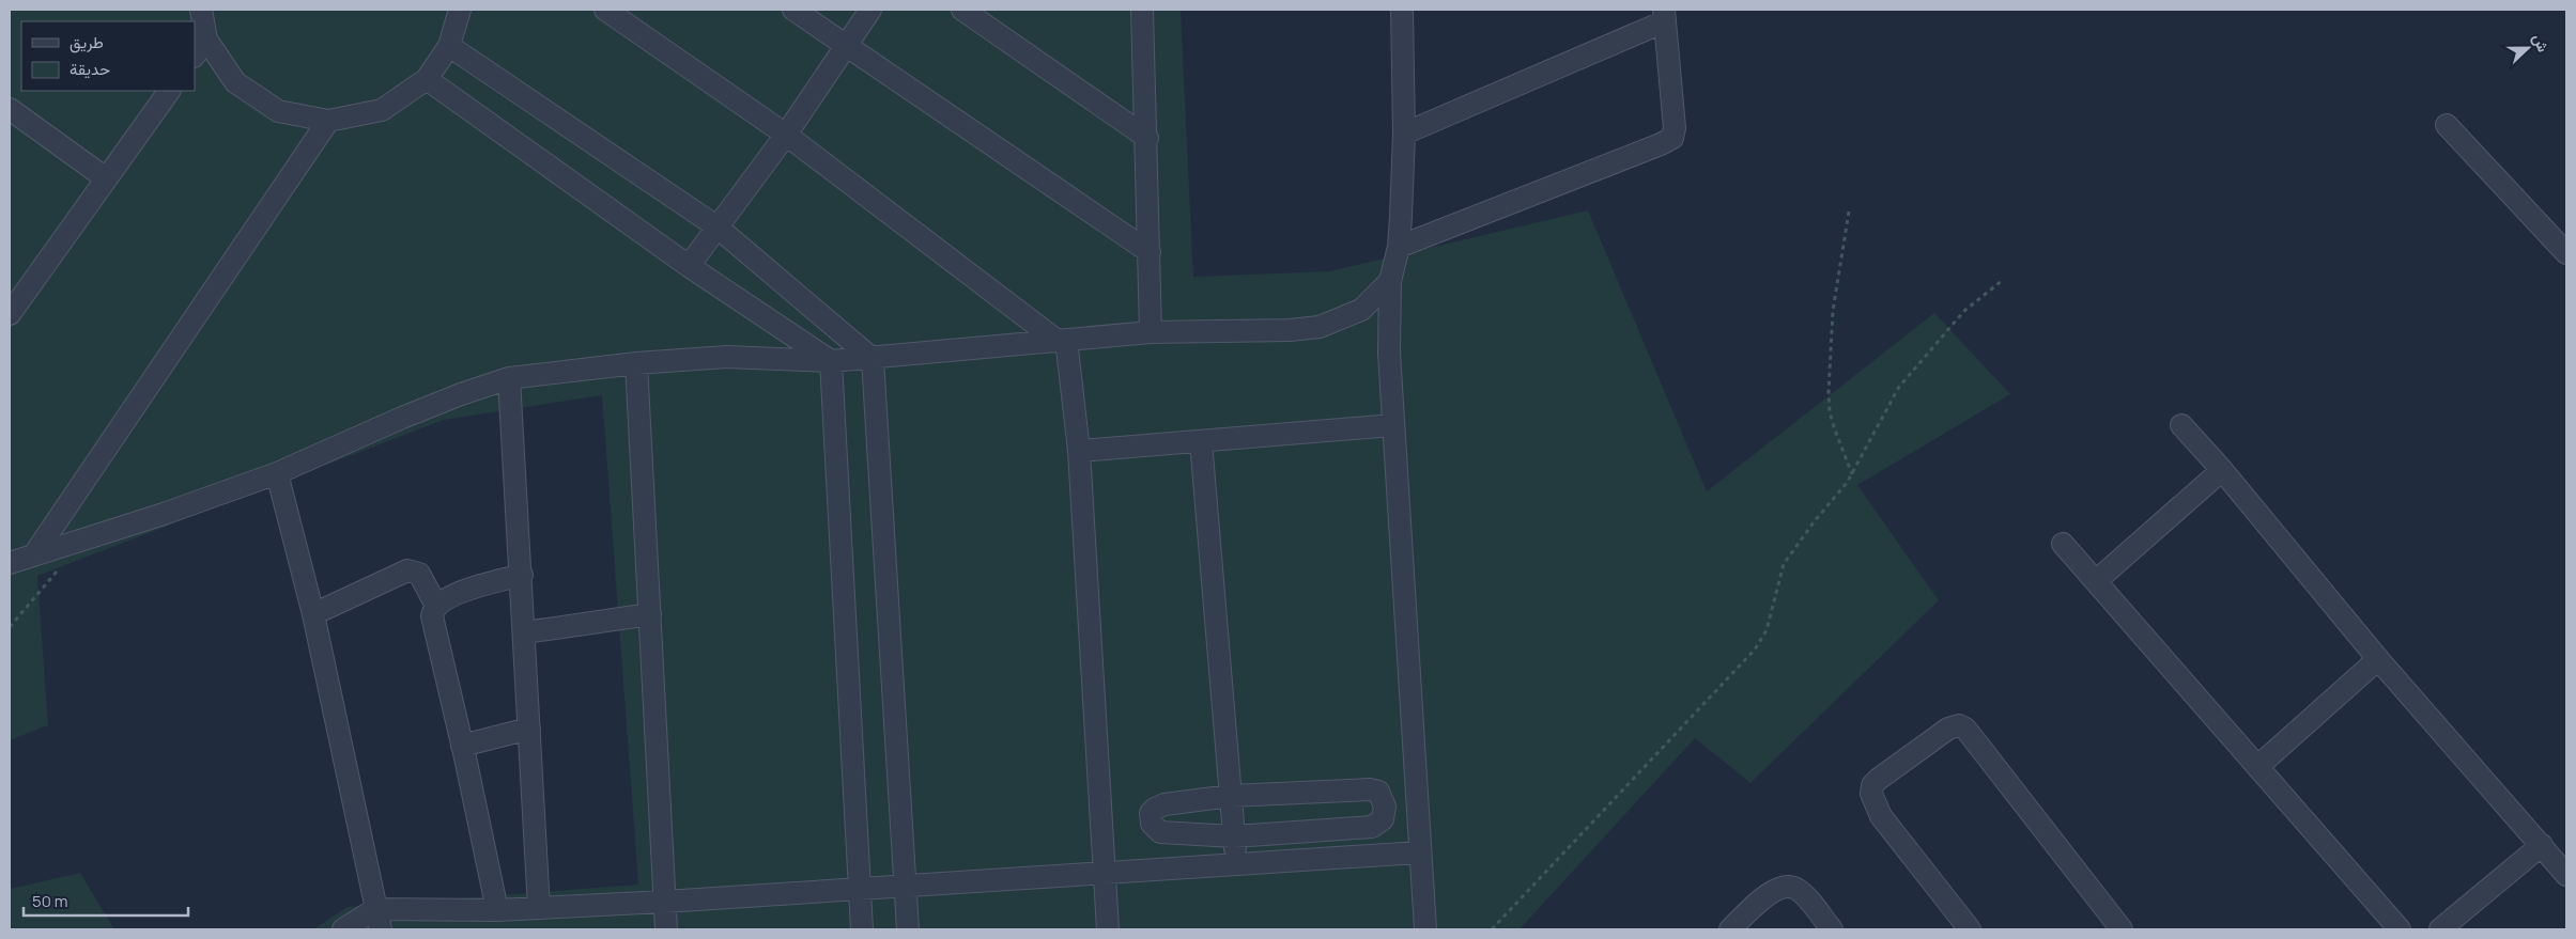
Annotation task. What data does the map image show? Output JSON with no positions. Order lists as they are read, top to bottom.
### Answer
{
  "legend": ["طريق", "حديقة"],
  "scale_bar": "50 m",
  "north": "right"
}
